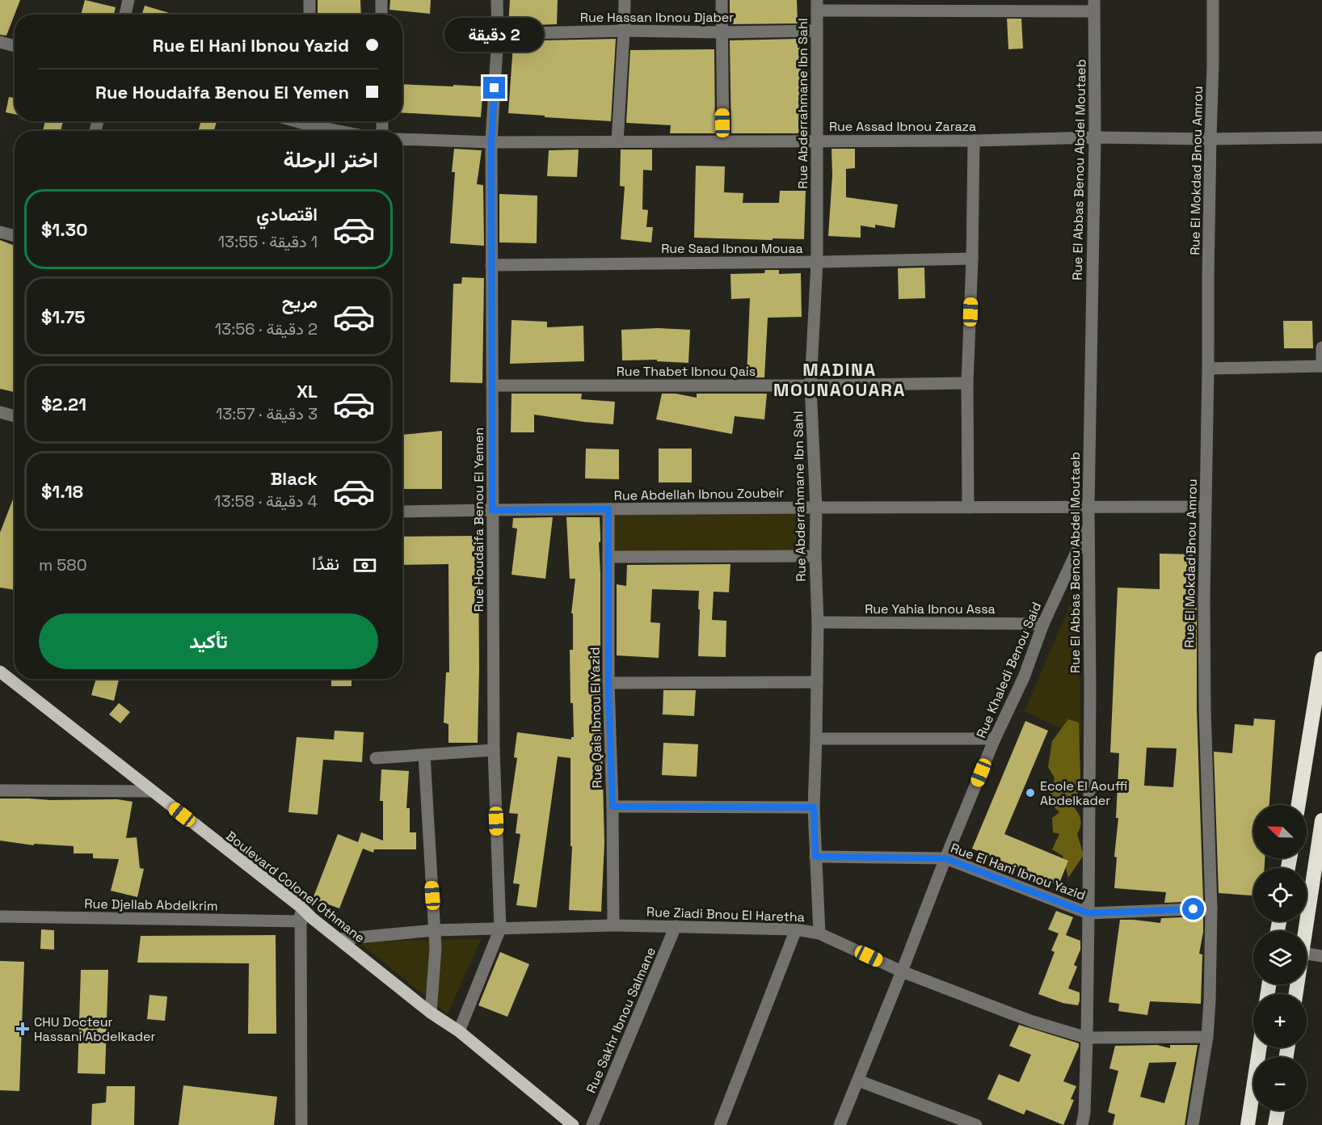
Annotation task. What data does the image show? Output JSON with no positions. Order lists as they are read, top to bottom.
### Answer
{
  "streets": {
    "main road": ["Boulevard Colonel Othmane"],
    "street": [
      "Rue Hassan Ibnou Djaber",
      "Rue Abderrahmane Ibn Sahl",
      "Rue Assad Ibnou Zaraza",
      "Rue El Abbas Benou Abdel Moutaeb",
      "Rue El Mokdad Bnou Amrou",
      "Rue Saad Ibnou Mouaa",
      "Rue Thabet Ibnou Qais",
      "Rue Abdellah Ibnou Zoubeir",
      "Rue Houdaifa Benou El Yemen",
      "Rue Yahia Ibnou Assa",
      "Rue Khaledi Benou Said",
      "Rue Qais Ibnou El Yazid",
      "Rue El Hani Ibnou Yazid",
      "Rue Djellab Abdelkrim",
      "Rue Ziadi Bnou El Haretha",
      "Rue Sakhr Ibnou Salmane"
    ]
  },
  "crossings": [
    ["Rue Hassan Ibnou Djaber", "Rue Abderrahmane Ibn Sahl"],
    ["Rue Hassan Ibnou Djaber", "Rue Houdaifa Benou El Yemen"],
    ["Rue Abderrahmane Ibn Sahl", "Rue Assad Ibnou Zaraza"],
    ["Rue Abderrahmane Ibn Sahl", "Rue Saad Ibnou Mouaa"],
    ["Rue Abderrahmane Ibn Sahl", "Rue Thabet Ibnou Qais"],
    ["Rue Abderrahmane Ibn Sahl", "Rue Abdellah Ibnou Zoubeir"],
    ["Rue Abderrahmane Ibn Sahl", "Rue Yahia Ibnou Assa"],
    ["Rue Abderrahmane Ibn Sahl", "Rue El Hani Ibnou Yazid"],
    ["Rue Abderrahmane Ibn Sahl", "Rue Ziadi Bnou El Haretha"],
    ["Rue Assad Ibnou Zaraza", "Rue El Abbas Benou Abdel Moutaeb"],
    ["Rue Assad Ibnou Zaraza", "Rue El Mokdad Bnou Amrou"],
    ["Rue Assad Ibnou Zaraza", "Rue Houdaifa Benou El Yemen"],
    ["Rue El Abbas Benou Abdel Moutaeb", "Rue Abdellah Ibnou Zoubeir"],
    ["Rue El Abbas Benou Abdel Moutaeb", "Rue Khaledi Benou Said"],
    ["Rue El Abbas Benou Abdel Moutaeb", "Rue El Hani Ibnou Yazid"],
    ["Rue El Abbas Benou Abdel Moutaeb", "Rue Ziadi Bnou El Haretha"],
    ["Rue El Mokdad Bnou Amrou", "Rue Abdellah Ibnou Zoubeir"],
    ["Rue El Mokdad Bnou Amrou", "Rue El Hani Ibnou Yazid"],
    ["Rue El Mokdad Bnou Amrou", "Rue Ziadi Bnou El Haretha"],
    ["Rue Saad Ibnou Mouaa", "Rue Houdaifa Benou El Yemen"],
    ["Rue Thabet Ibnou Qais", "Rue Houdaifa Benou El Yemen"],
    ["Rue Abdellah Ibnou Zoubeir", "Rue Houdaifa Benou El Yemen"],
    ["Rue Abdellah Ibnou Zoubeir", "Rue Qais Ibnou El Yazid"],
    ["Rue Houdaifa Benou El Yemen", "Boulevard Colonel Othmane"],
    ["Rue Houdaifa Benou El Yemen", "Rue Ziadi Bnou El Haretha"],
    ["Rue Yahia Ibnou Assa", "Rue Khaledi Benou Said"],
    ["Rue Khaledi Benou Said", "Rue El Hani Ibnou Yazid"],
    ["Rue Khaledi Benou Said", "Rue Ziadi Bnou El Haretha"],
    ["Rue Qais Ibnou El Yazid", "Rue Ziadi Bnou El Haretha"],
    ["Boulevard Colonel Othmane", "Rue Ziadi Bnou El Haretha"],
    ["Rue Ziadi Bnou El Haretha", "Rue Sakhr Ibnou Salmane"]
  ],
  "districts": ["MADINA MOUNAOUARA"],
  "places": {
    "other": ["Ecole El Aouffi Abdelkader"],
    "health": ["CHU Docteur Hassani Abdelkader"]
  },
  "north": "top left",
  "page": {
    "banner": ["Rue El Hani Ibnou Yazid", "Rue Houdaifa Benou El Yemen"],
    "bubble": "2 دقيقة",
    "heading": "اختر الرحلة",
    "list": [
      {
        "name": "اقتصادي",
        "note": "1 دقيقة · 13:55",
        "value": "$1.30"
      },
      {
        "name": "مريح",
        "note": "2 دقيقة · 13:56",
        "value": "$1.75"
      },
      {
        "name": "XL",
        "note": "3 دقيقة · 13:57",
        "value": "$2.21"
      },
      {
        "name": "Black",
        "note": "4 دقيقة · 13:58",
        "value": "$1.18"
      }
    ],
    "pay": ["نقدًا", "580 m"],
    "buttons": "تأكيد",
    "map_buttons": ["+", "−"]
  }
}
